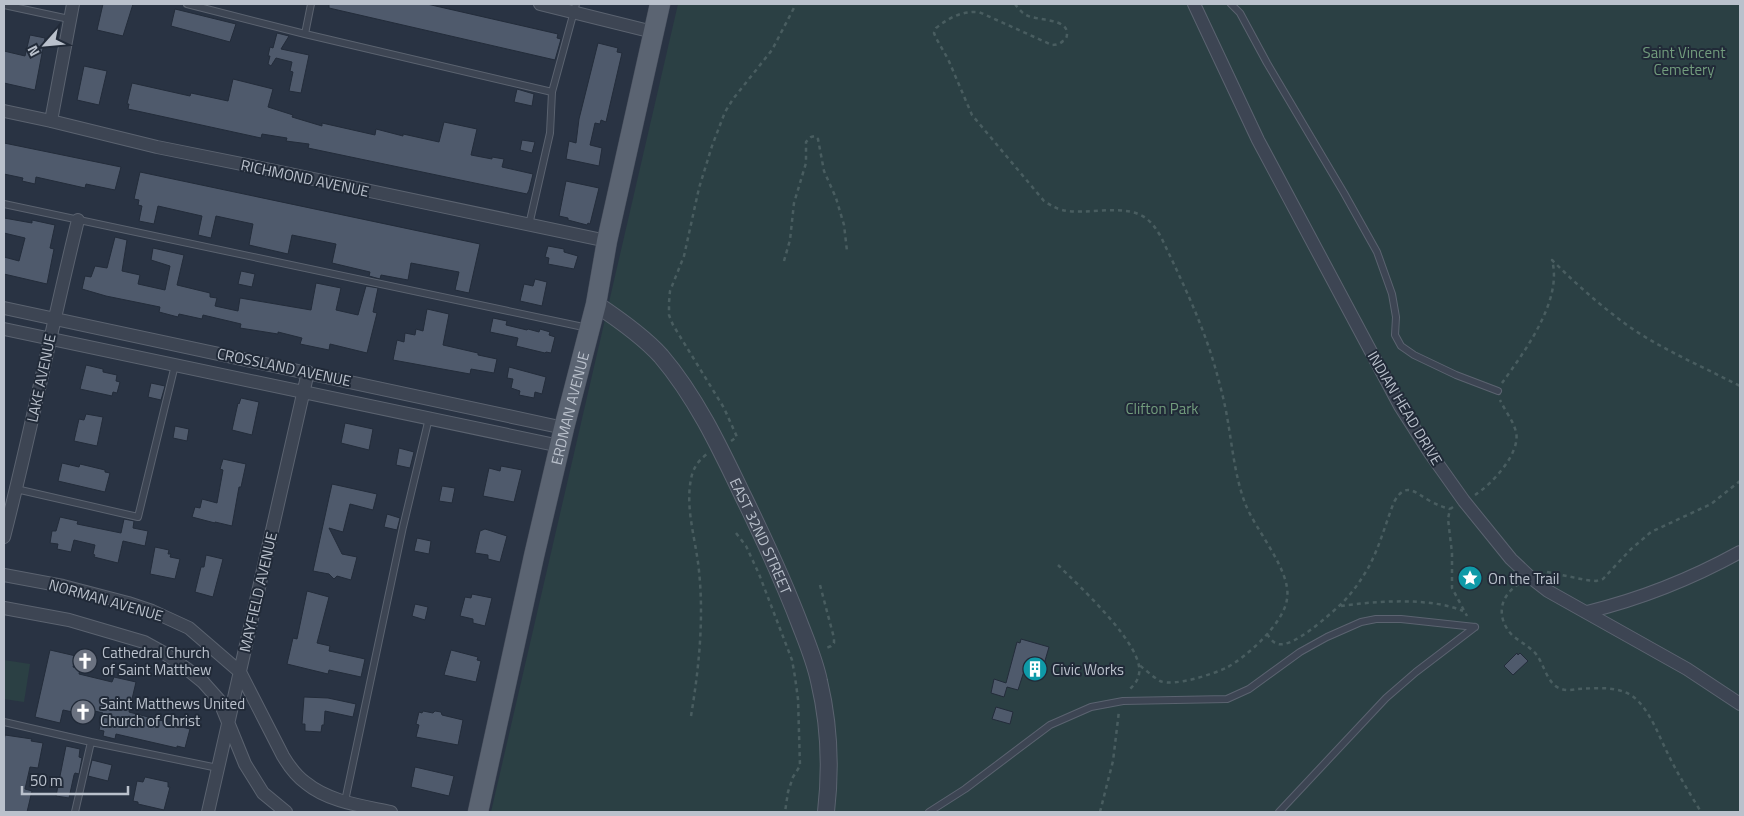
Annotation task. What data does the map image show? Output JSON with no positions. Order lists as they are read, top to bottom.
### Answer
{
  "streets": {
    "main road": ["ERDMAN AVENUE"],
    "street": [
      "RICHMOND AVENUE",
      "CROSSLAND AVENUE",
      "LAKE AVENUE",
      "INDIAN HEAD DRIVE",
      "EAST 32ND STREET",
      "MAYFIELD AVENUE",
      "NORMAN AVENUE"
    ]
  },
  "crossings": [
    ["RICHMOND AVENUE", "ERDMAN AVENUE"],
    ["CROSSLAND AVENUE", "LAKE AVENUE"],
    ["CROSSLAND AVENUE", "ERDMAN AVENUE"],
    ["CROSSLAND AVENUE", "MAYFIELD AVENUE"],
    ["ERDMAN AVENUE", "EAST 32ND STREET"],
    ["MAYFIELD AVENUE", "NORMAN AVENUE"]
  ],
  "parks": ["Saint Vincent Cemetery", "Clifton Park"],
  "places": {
    "place": ["On the Trail"],
    "church": ["Cathedral Church of Saint Matthew", "Saint Matthews United Church of Christ"],
    "building": ["Civic Works"]
  },
  "scale_bar": "50 m",
  "north": "bottom left"
}
